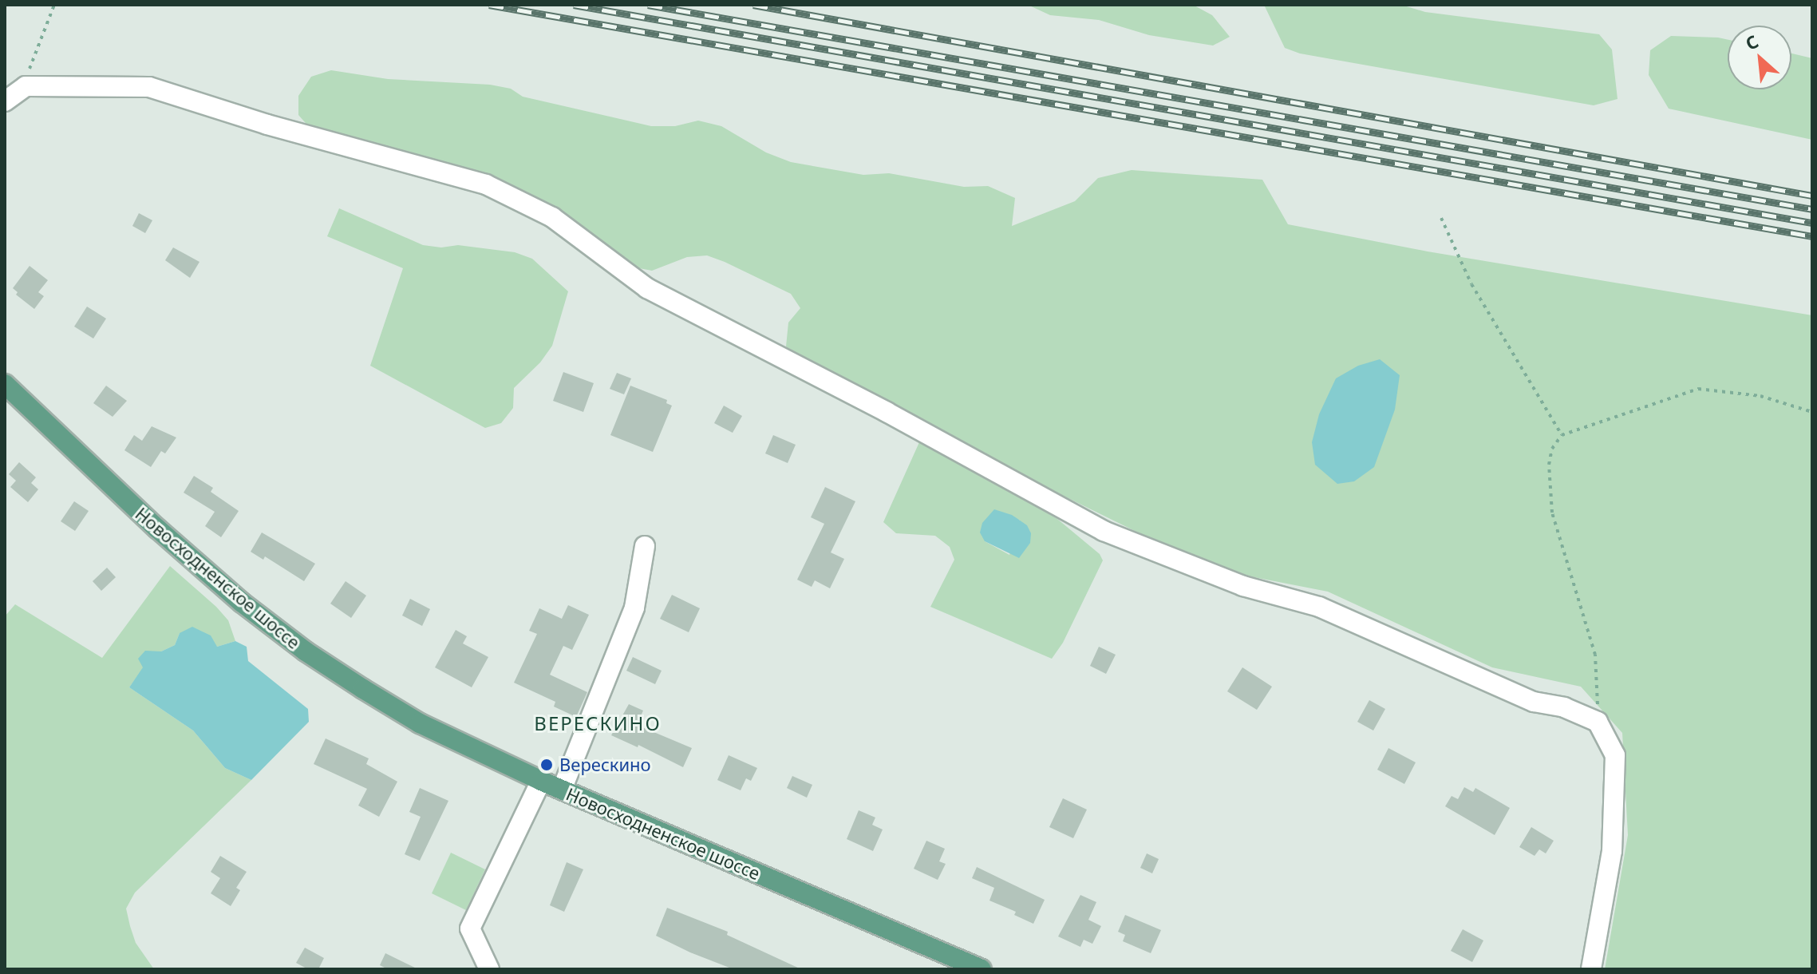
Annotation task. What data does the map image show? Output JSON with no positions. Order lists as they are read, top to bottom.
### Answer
{
  "streets": {
    "main road": ["Новосходненское шоссе"]
  },
  "districts": ["ВЕРЕСКИНО"],
  "places": ["Верескино"],
  "north": "top left"
}
